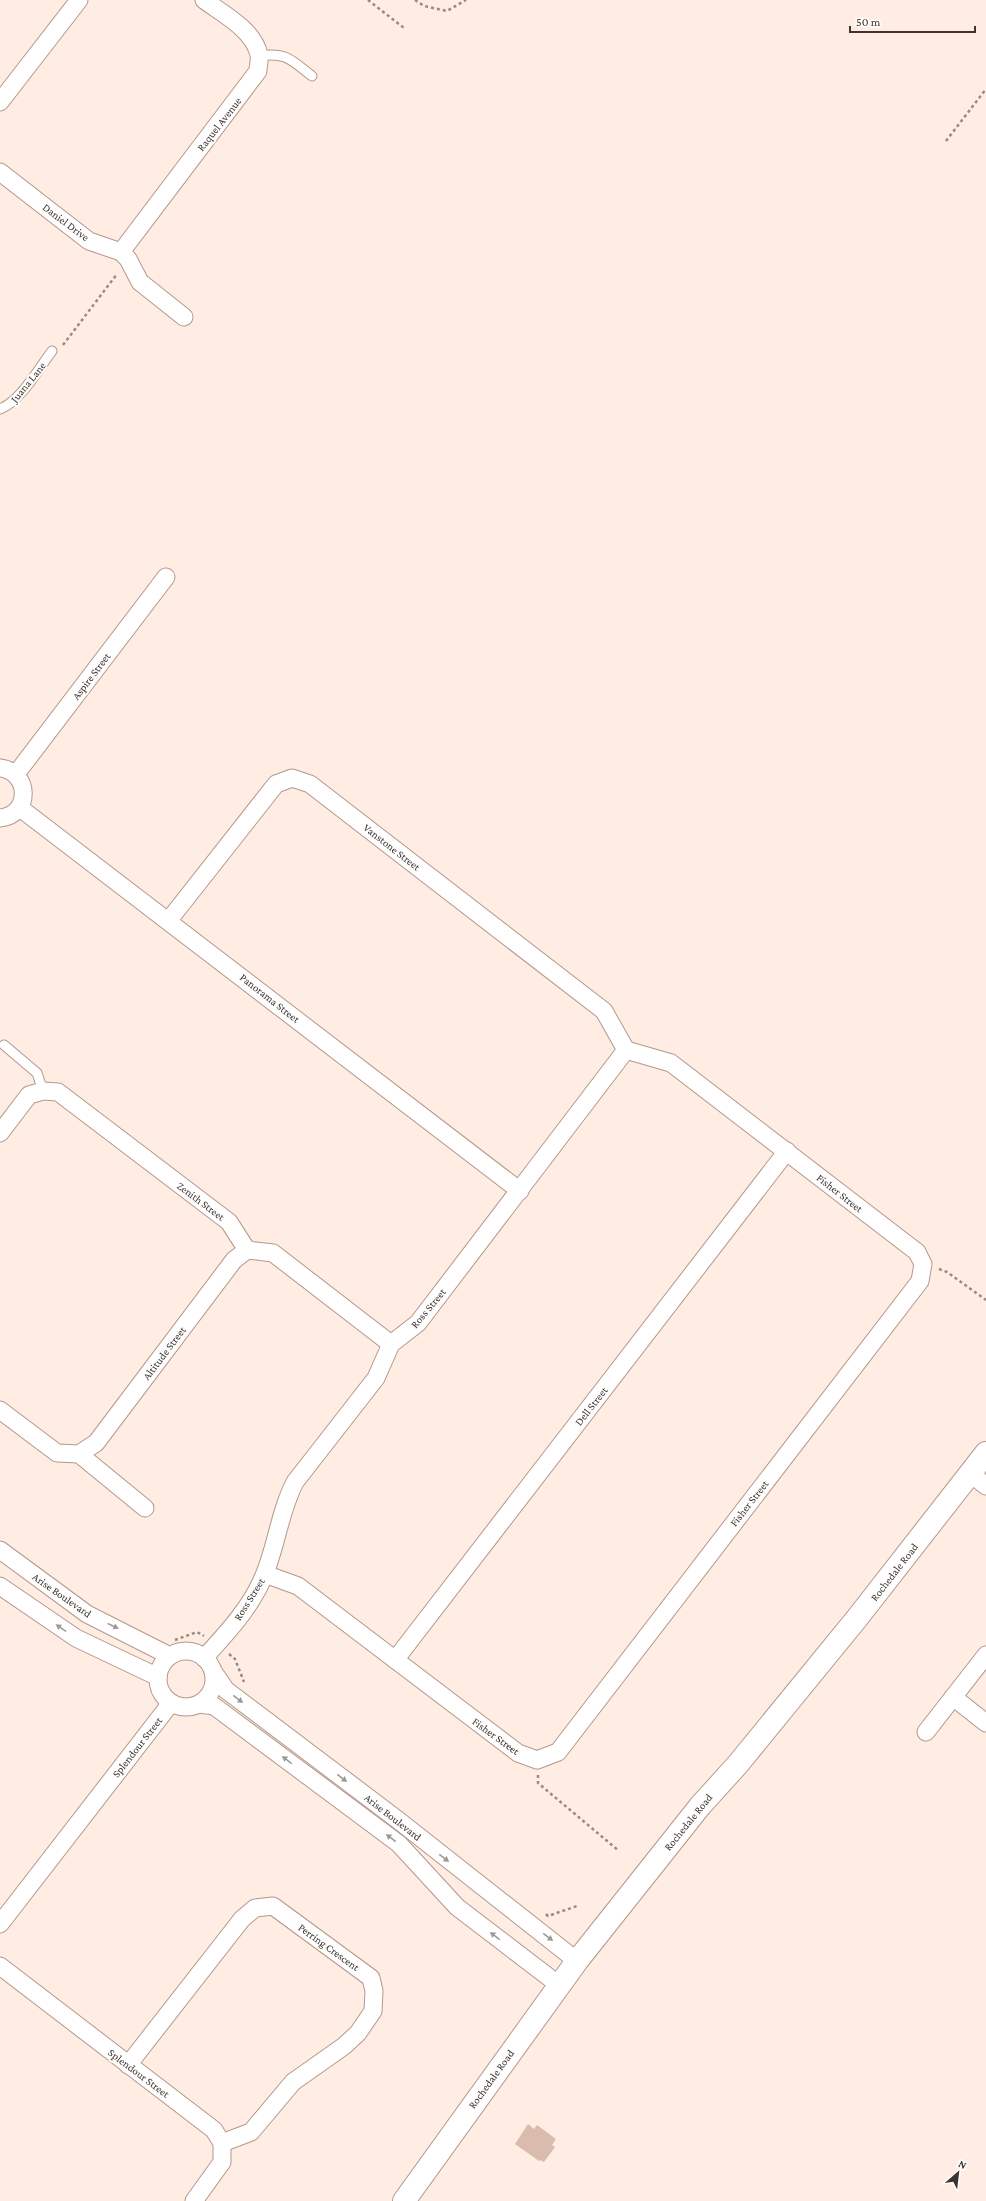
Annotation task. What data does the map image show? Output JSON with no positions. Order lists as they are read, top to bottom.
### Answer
{
  "streets": {
    "main road": ["Rochedale Road"],
    "street": [
      "Raquel Avenue",
      "Daniel Drive",
      "Aspire Street",
      "Vanstone Street",
      "Panorama Street",
      "Fisher Street",
      "Zenith Street",
      "Ross Street",
      "Altitude Street",
      "Dell Street",
      "Arise Boulevard",
      "Splendour Street",
      "Perring Crescent"
    ],
    "lane": ["Juana Lane"]
  },
  "crossings": [
    ["Raquel Avenue", "Daniel Drive"],
    ["Vanstone Street", "Panorama Street"],
    ["Vanstone Street", "Fisher Street"],
    ["Vanstone Street", "Ross Street"],
    ["Panorama Street", "Ross Street"],
    ["Fisher Street", "Ross Street"],
    ["Fisher Street", "Dell Street"],
    ["Zenith Street", "Altitude Street"],
    ["Ross Street", "Arise Boulevard"],
    ["Ross Street", "Splendour Street"],
    ["Rochedale Road", "Arise Boulevard"],
    ["Arise Boulevard", "Splendour Street"],
    ["Splendour Street", "Perring Crescent"]
  ],
  "scale_bar": "50 m",
  "north": "top right"
}
